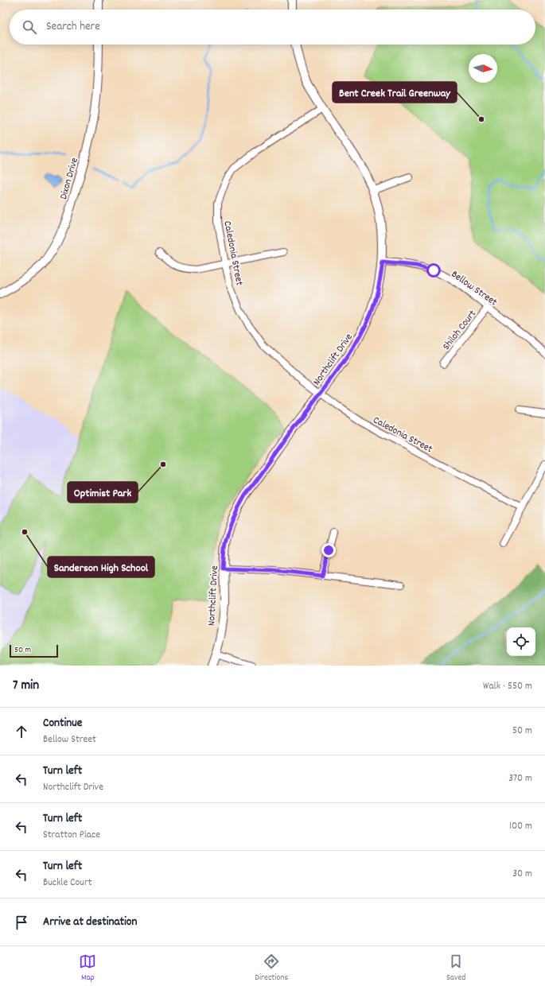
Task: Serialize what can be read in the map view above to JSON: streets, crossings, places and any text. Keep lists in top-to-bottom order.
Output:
{
  "streets": {
    "street": [
      "Dixon Drive",
      "Caledonia Street",
      "Bellow Street",
      "Shiloh Court",
      "Northclift Drive"
    ]
  },
  "crossings": [
    ["Caledonia Street", "Northclift Drive"],
    ["Bellow Street", "Shiloh Court"],
    ["Bellow Street", "Northclift Drive"]
  ],
  "places": ["Bent Creek Trail Greenway", "Optimist Park", "Sanderson High School"],
  "scale_bar": "50 m",
  "north": "right",
  "page": {
    "search": "Search here",
    "scale": "50 m",
    "heading": ["7 min", "Walk · 550 m"],
    "list": [
      ["Continue", "Bellow Street", "50 m"],
      ["Turn left", "Northclift Drive", "370 m"],
      ["Turn left", "Stratton Place", "100 m"],
      ["Turn left", "Buckle Court", "30 m"],
      "Arrive at destination"
    ],
    "nav": ["Map", "Directions", "Saved"]
  }
}
